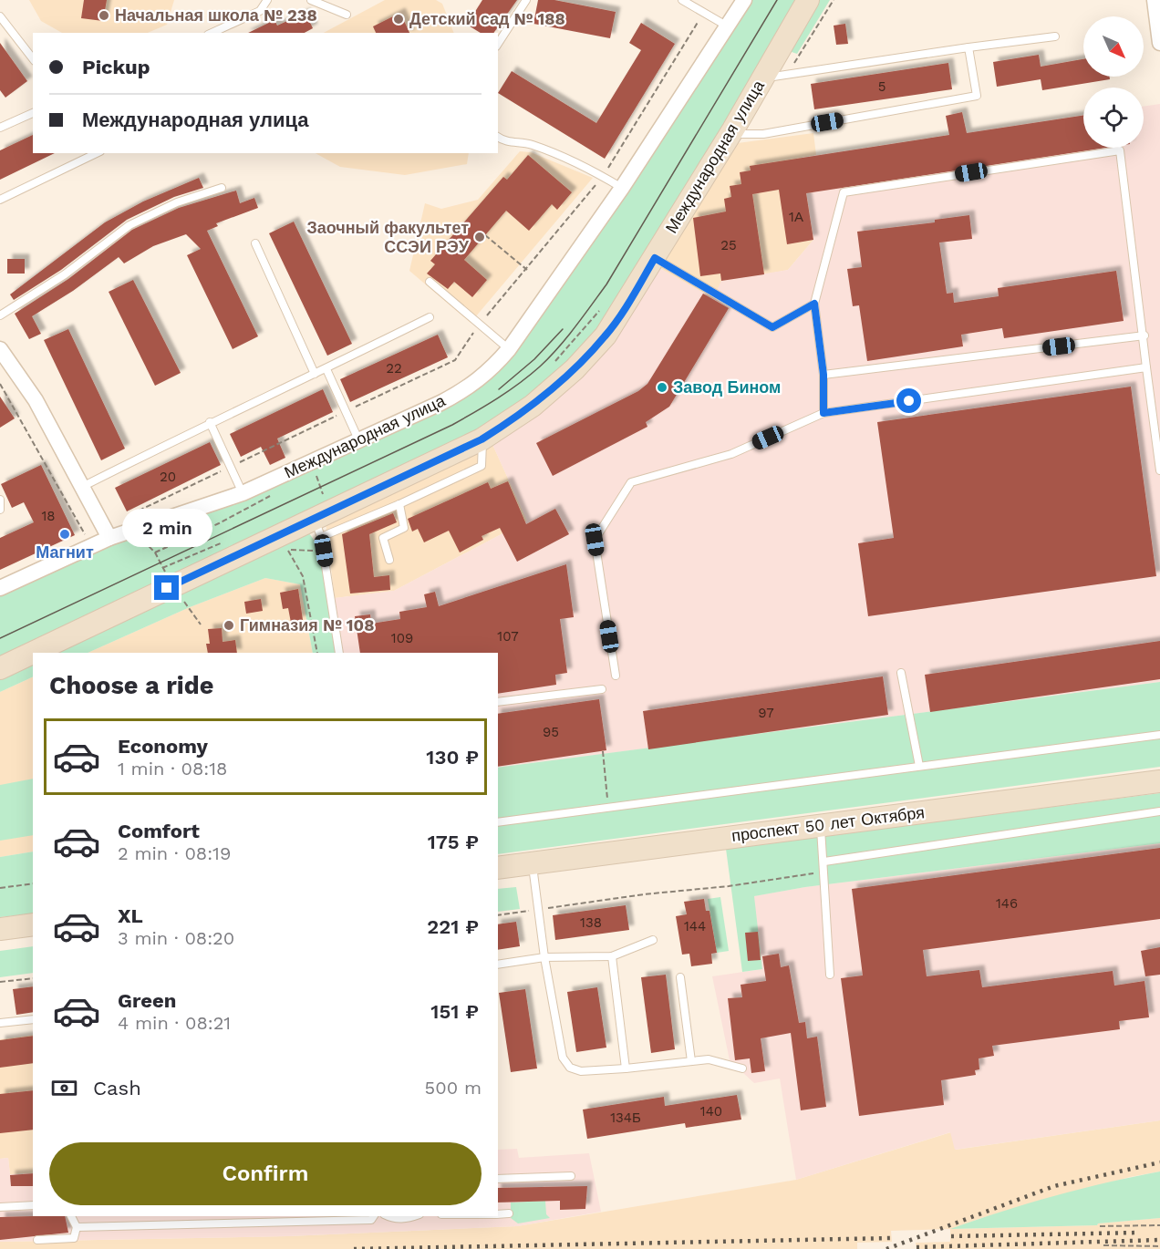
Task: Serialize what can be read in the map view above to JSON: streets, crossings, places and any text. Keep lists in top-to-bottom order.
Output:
{
  "streets": {
    "street": ["Международная улица", "проспект 50 лет Октября"]
  },
  "places": [
    "Начальная школа № 238",
    "Детский сад № 188",
    "Заочный факультет ССЭИ РЭУ",
    "Завод Бином",
    "Магнит",
    "Гимназия № 108"
  ],
  "house_numbers": [
    "5",
    "1А",
    "25",
    "22",
    "20",
    "18",
    "107",
    "109",
    "97",
    "95",
    "146",
    "138",
    "144",
    "140",
    "134Б"
  ],
  "north": "bottom right",
  "page": {
    "banner": ["Pickup", "Международная улица"],
    "bubble": "2 min",
    "heading": "Choose a ride",
    "list": [
      {
        "name": "Economy",
        "note": "1 min · 08:18",
        "value": "130 ₽"
      },
      {
        "name": "Comfort",
        "note": "2 min · 08:19",
        "value": "175 ₽"
      },
      {
        "name": "XL",
        "note": "3 min · 08:20",
        "value": "221 ₽"
      },
      {
        "name": "Green",
        "note": "4 min · 08:21",
        "value": "151 ₽"
      }
    ],
    "pay": ["Cash", "500 m"],
    "buttons": "Confirm"
  }
}
